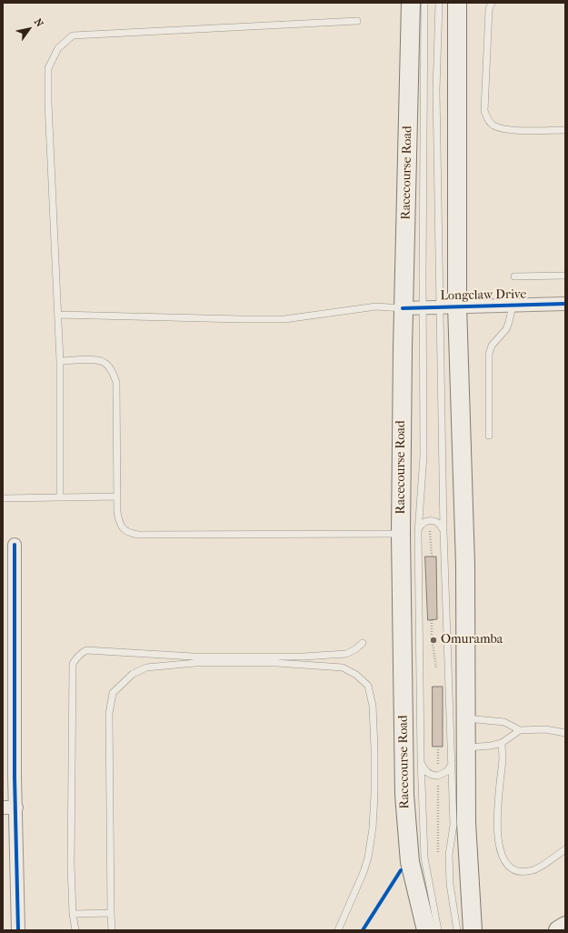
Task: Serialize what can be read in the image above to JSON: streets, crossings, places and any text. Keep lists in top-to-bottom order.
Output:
{
  "streets": {
    "main road": ["Racecourse Road"],
    "street": ["Longclaw Drive"]
  },
  "crossings": [
    ["Racecourse Road", "Longclaw Drive"]
  ],
  "places": ["Omuramba"],
  "north": "top right"
}
